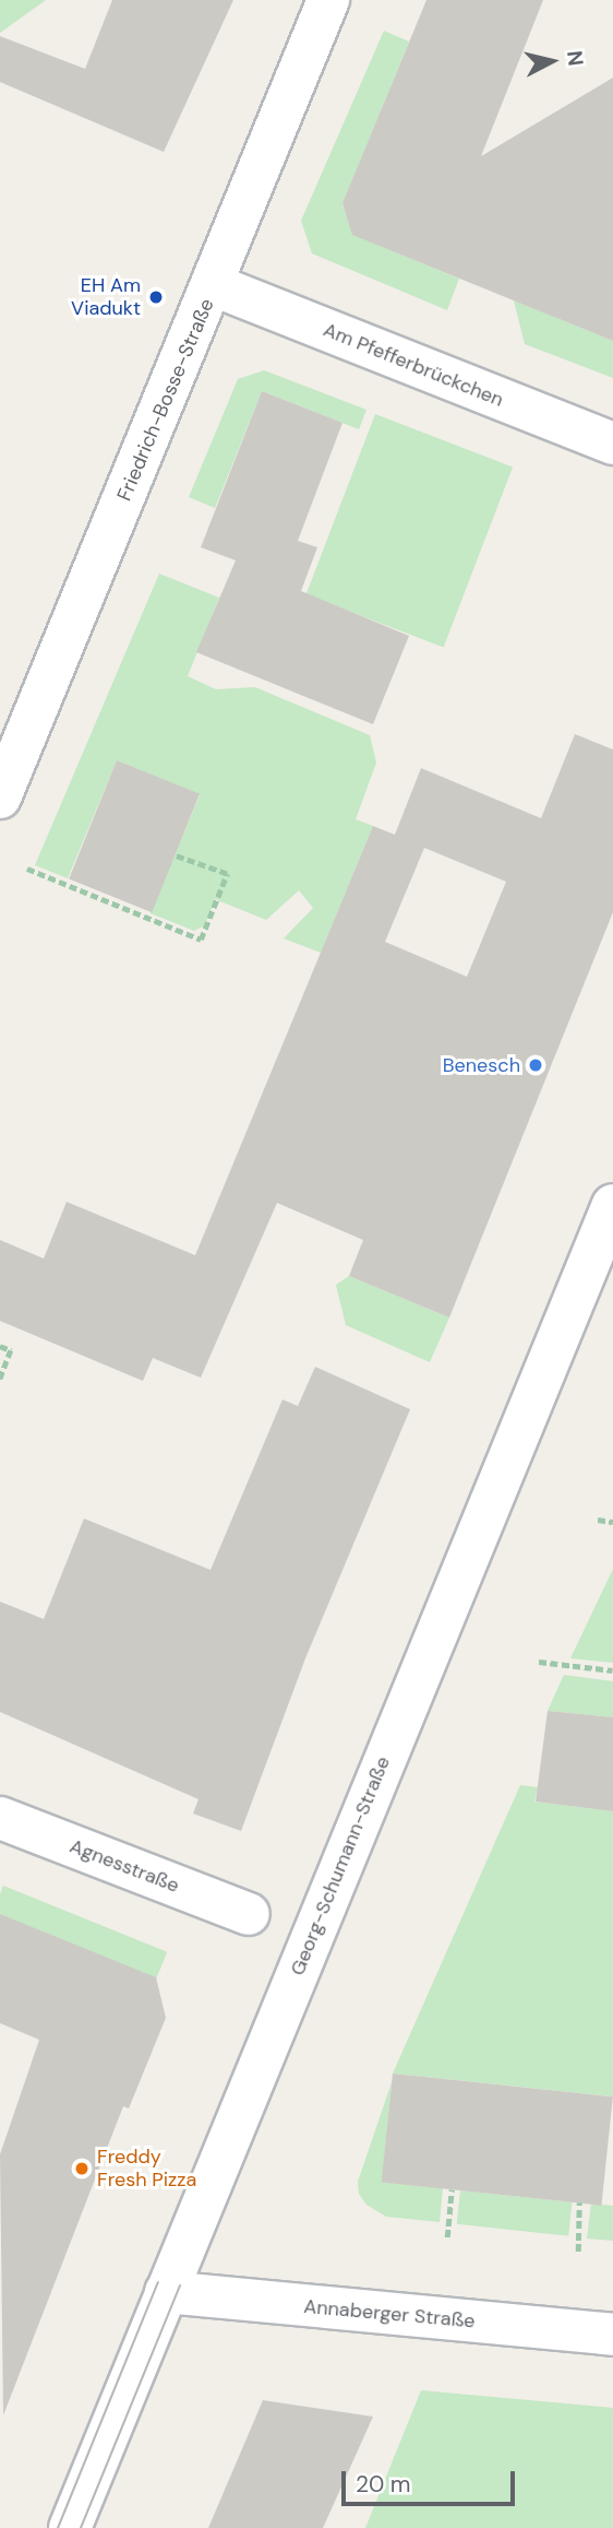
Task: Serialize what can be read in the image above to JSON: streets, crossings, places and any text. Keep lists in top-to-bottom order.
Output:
{
  "streets": {
    "street": [
      "Am Pfefferbrückchen",
      "Friedrich-Bosse-Straße",
      "Agnesstraße",
      "Georg-Schumann-Straße",
      "Annaberger Straße"
    ]
  },
  "crossings": [
    ["Am Pfefferbrückchen", "Friedrich-Bosse-Straße"],
    ["Georg-Schumann-Straße", "Annaberger Straße"]
  ],
  "places": ["EH Am Viadukt", "Benesch", "Freddy Fresh Pizza"],
  "scale_bar": "20 m",
  "north": "right"
}
